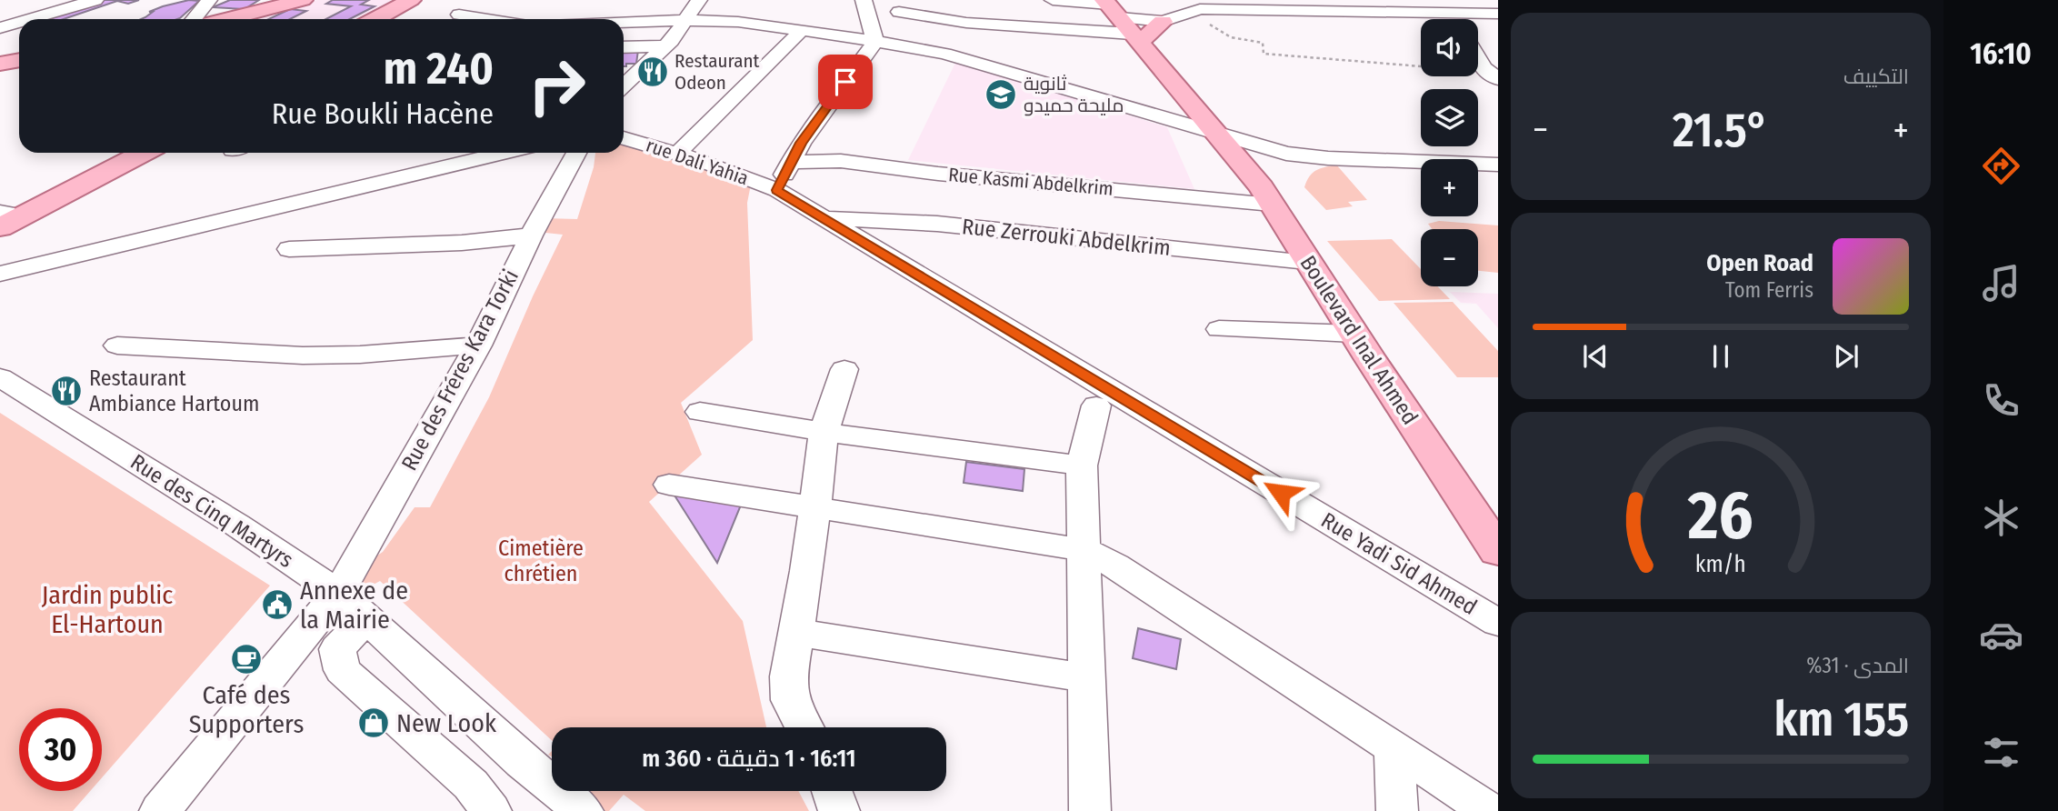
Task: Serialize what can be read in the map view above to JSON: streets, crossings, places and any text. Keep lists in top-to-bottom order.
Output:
{
  "streets": {
    "main road": ["Boulevard Inal Ahmed"],
    "street": [
      "rue Dali Yahia",
      "Rue Kasmi Abdelkrim",
      "Rue Zerrouki Abdelkrim",
      "Rue des Fréres Kara Torki",
      "Rue des Cinq Martyrs",
      "Rue Yadi Sid Ahmed"
    ]
  },
  "crossings": [
    ["rue Dali Yahia", "Rue Yadi Sid Ahmed"],
    ["Rue Kasmi Abdelkrim", "Boulevard Inal Ahmed"],
    ["Rue Zerrouki Abdelkrim", "Boulevard Inal Ahmed"],
    ["Rue Zerrouki Abdelkrim", "Rue Yadi Sid Ahmed"],
    ["Rue des Fréres Kara Torki", "Rue des Cinq Martyrs"]
  ],
  "parks": ["Cimetière chrétien", "Jardin public El-Hartoun"],
  "places": {
    "restaurant": ["Restaurant Odeon", "Restaurant Ambiance Hartoum"],
    "school or university": ["ثانوية مليحة حميدو"],
    "public building": ["Annexe de la Mairie"],
    "cafe": ["Café des Supporters"],
    "shop": ["New Look"]
  },
  "page": {
    "tabs": "16:10",
    "tile": [
      "التكييف",
      ["المدى · 31%", "155 km"]
    ],
    "map_buttons": ["+", "−"],
    "turn": ["240 m", "Rue Boukli Hacène"],
    "heat": ["−", "21.5°", "+"],
    "song": ["Open Road", "Tom Ferris"],
    "limit": "30",
    "trip": "16:11 · 1 دقيقة · 360 m",
    "gauge": ["26", "km/h"]
  }
}
